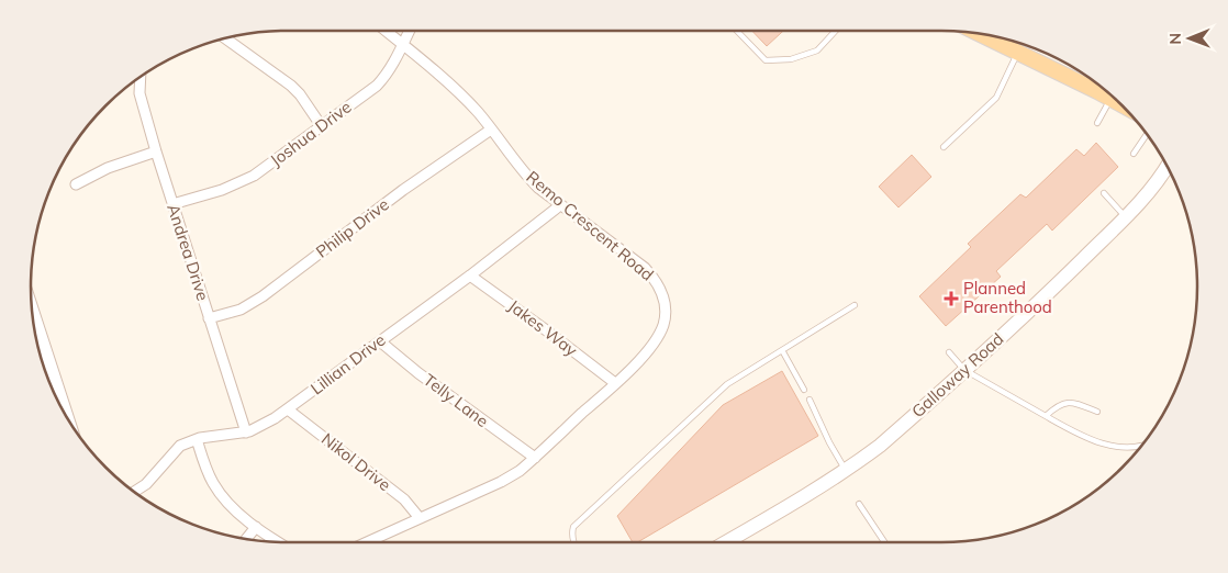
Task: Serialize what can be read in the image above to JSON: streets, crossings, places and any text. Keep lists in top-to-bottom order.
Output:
{
  "streets": {
    "main road": ["Galloway Road"],
    "street": [
      "Joshua Drive",
      "Remo Crescent Road",
      "Philip Drive",
      "Andrea Drive",
      "Jakes Way",
      "Lillian Drive",
      "Telly Lane",
      "Nikol Drive"
    ]
  },
  "crossings": [
    ["Joshua Drive", "Remo Crescent Road"],
    ["Joshua Drive", "Andrea Drive"],
    ["Remo Crescent Road", "Philip Drive"],
    ["Remo Crescent Road", "Jakes Way"],
    ["Remo Crescent Road", "Lillian Drive"],
    ["Remo Crescent Road", "Telly Lane"],
    ["Remo Crescent Road", "Nikol Drive"],
    ["Philip Drive", "Andrea Drive"],
    ["Andrea Drive", "Lillian Drive"],
    ["Jakes Way", "Lillian Drive"],
    ["Lillian Drive", "Telly Lane"],
    ["Lillian Drive", "Nikol Drive"]
  ],
  "places": {
    "health": ["Planned Parenthood"]
  },
  "north": "left"
}
